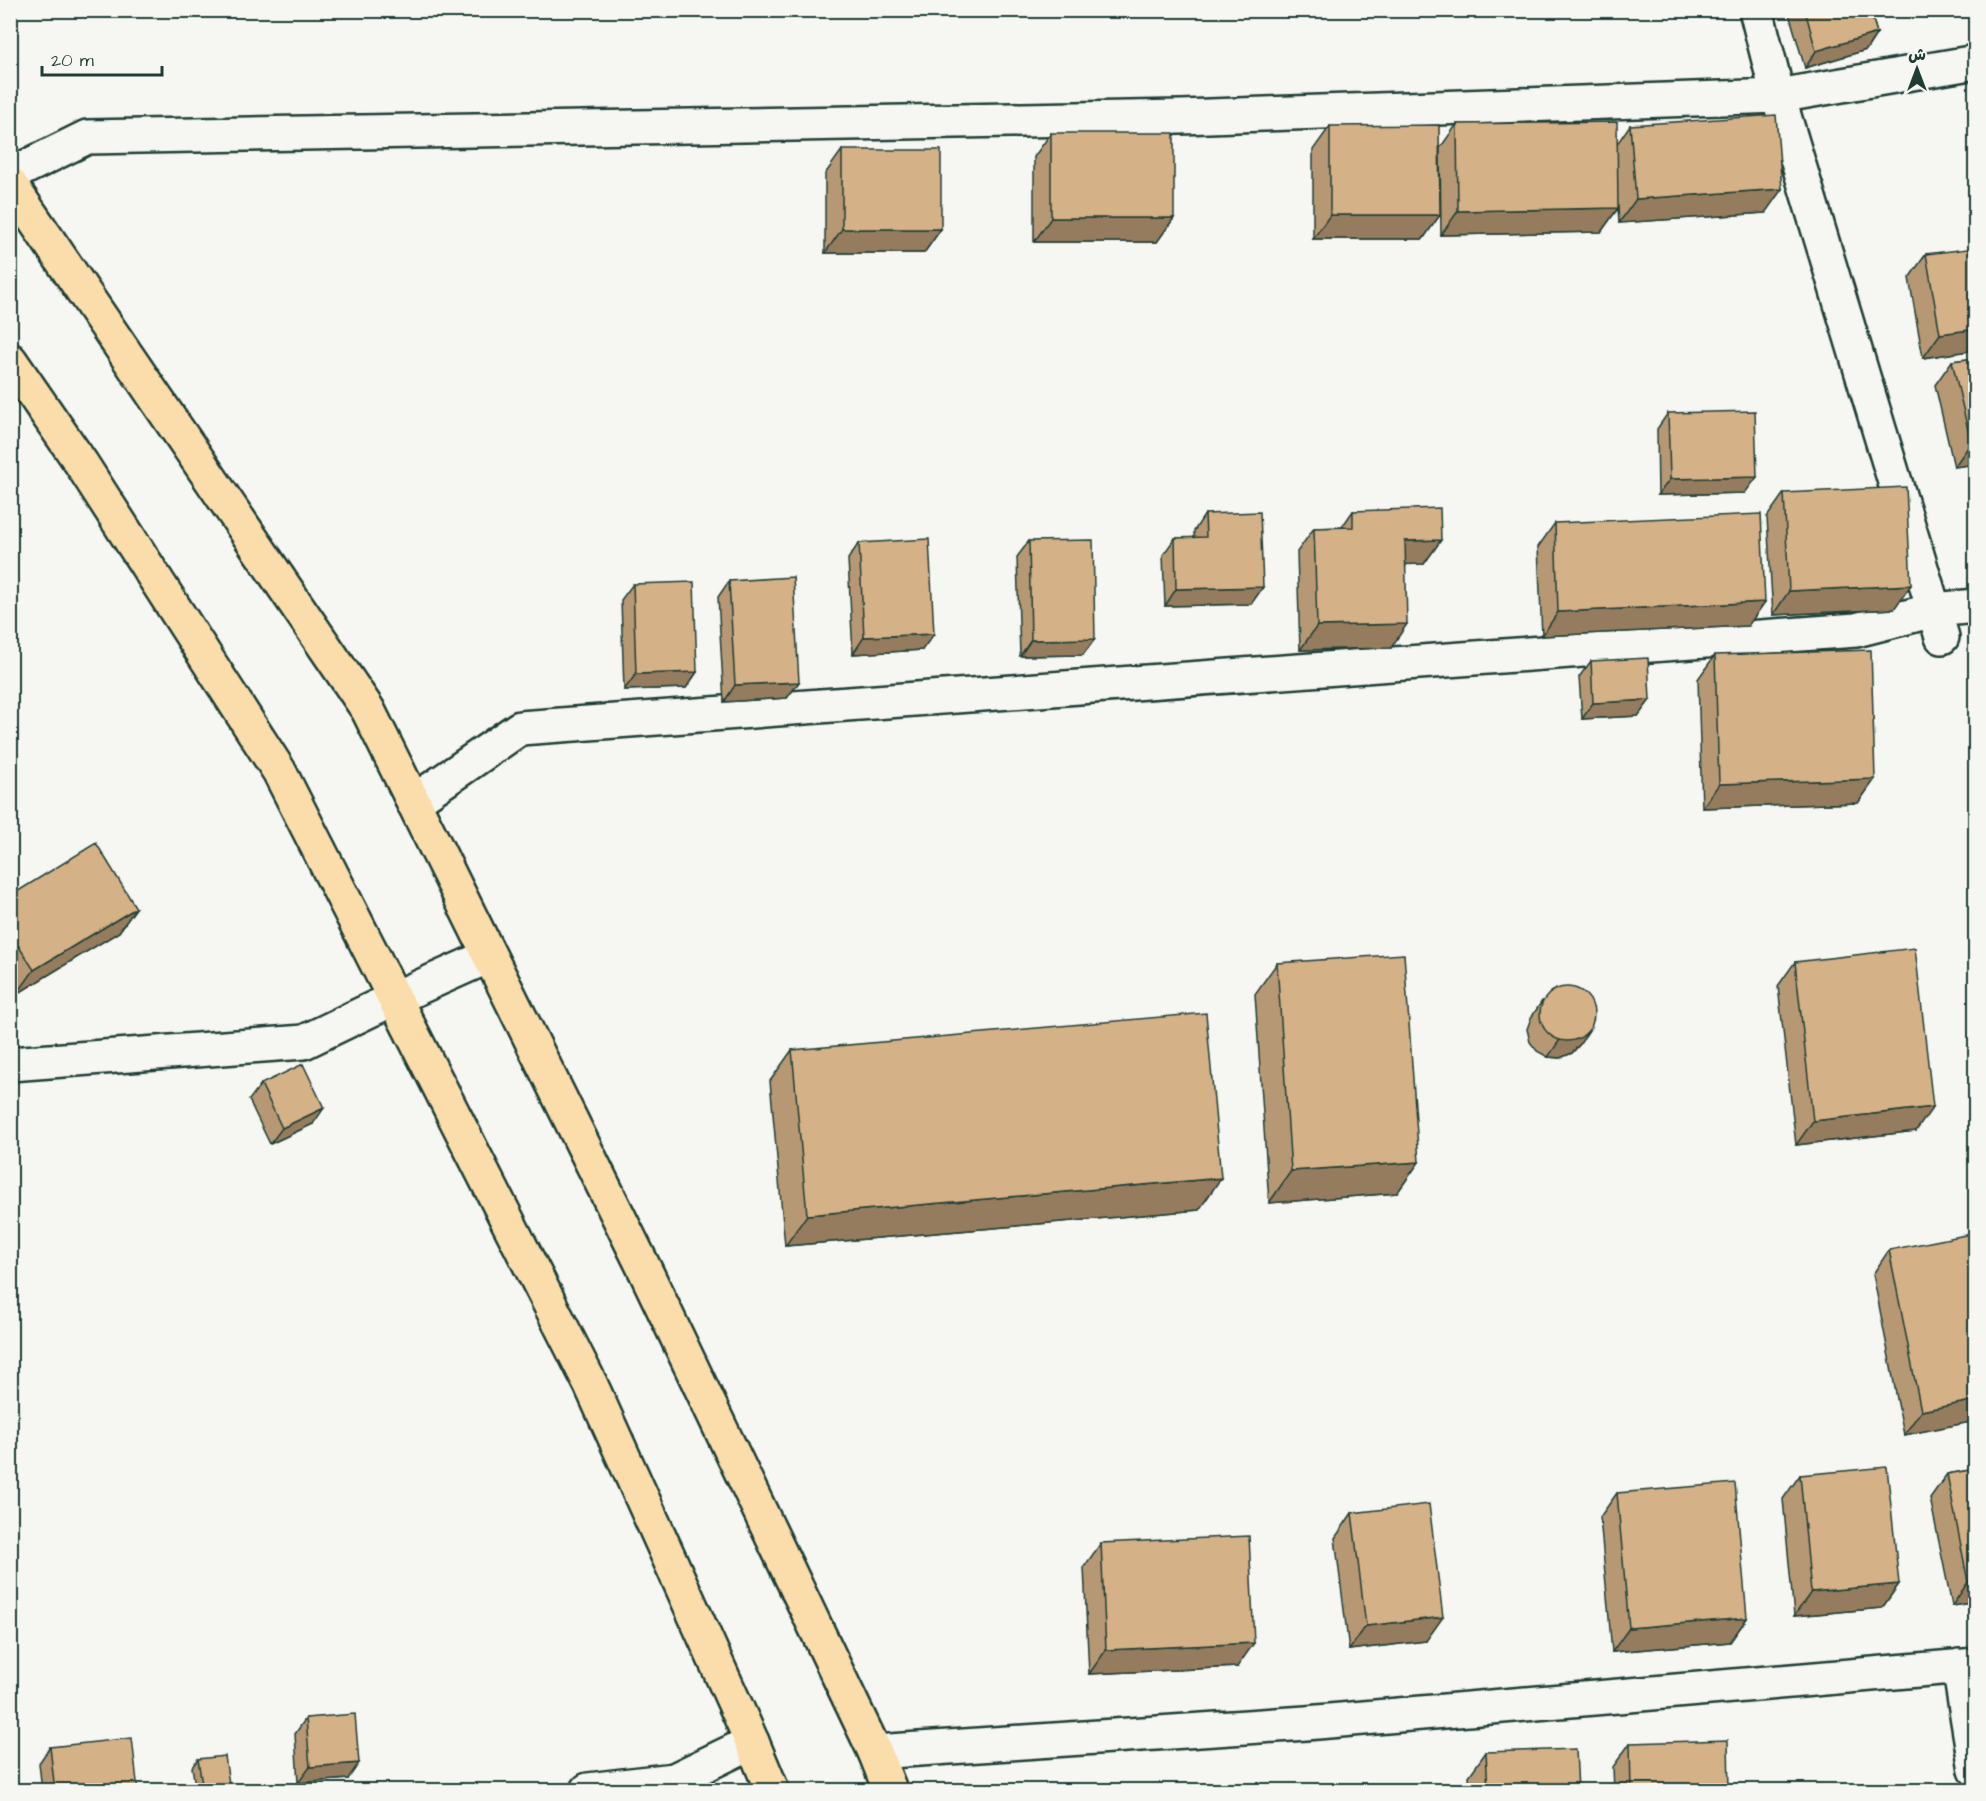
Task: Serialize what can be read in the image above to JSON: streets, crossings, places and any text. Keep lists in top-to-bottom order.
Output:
{
  "scale_bar": "20 m",
  "north": "top"
}
